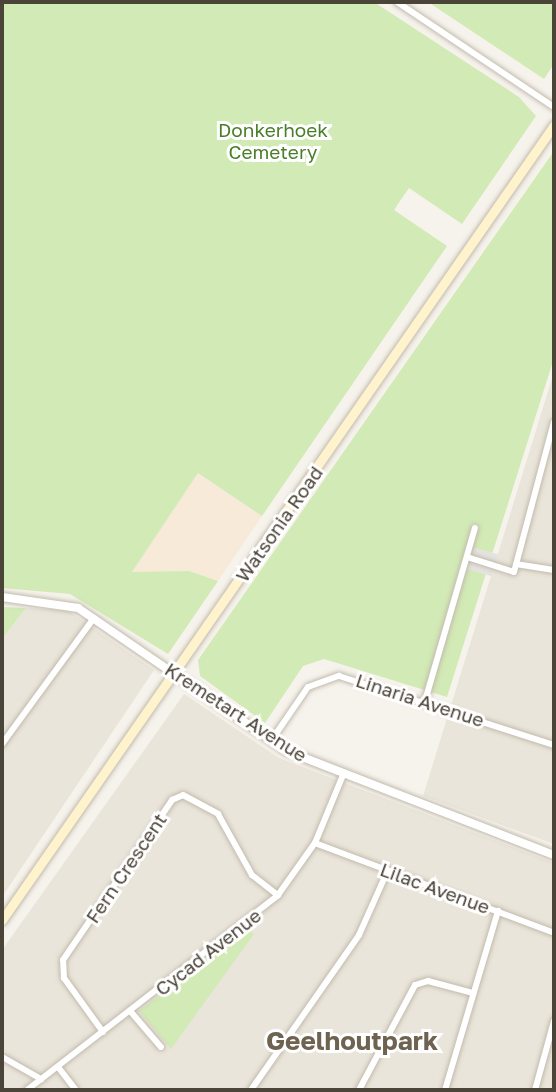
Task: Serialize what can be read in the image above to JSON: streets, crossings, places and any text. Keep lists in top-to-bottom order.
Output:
{
  "streets": {
    "main road": ["Watsonia Road"],
    "street": [
      "Linaria Avenue",
      "Kremetart Avenue",
      "Fern Crescent",
      "Lilac Avenue",
      "Cycad Avenue"
    ]
  },
  "crossings": [
    ["Watsonia Road", "Kremetart Avenue"],
    ["Linaria Avenue", "Kremetart Avenue"],
    ["Kremetart Avenue", "Cycad Avenue"],
    ["Fern Crescent", "Cycad Avenue"],
    ["Lilac Avenue", "Cycad Avenue"]
  ],
  "districts": ["Geelhoutpark"],
  "parks": ["Donkerhoek Cemetery"]
}
